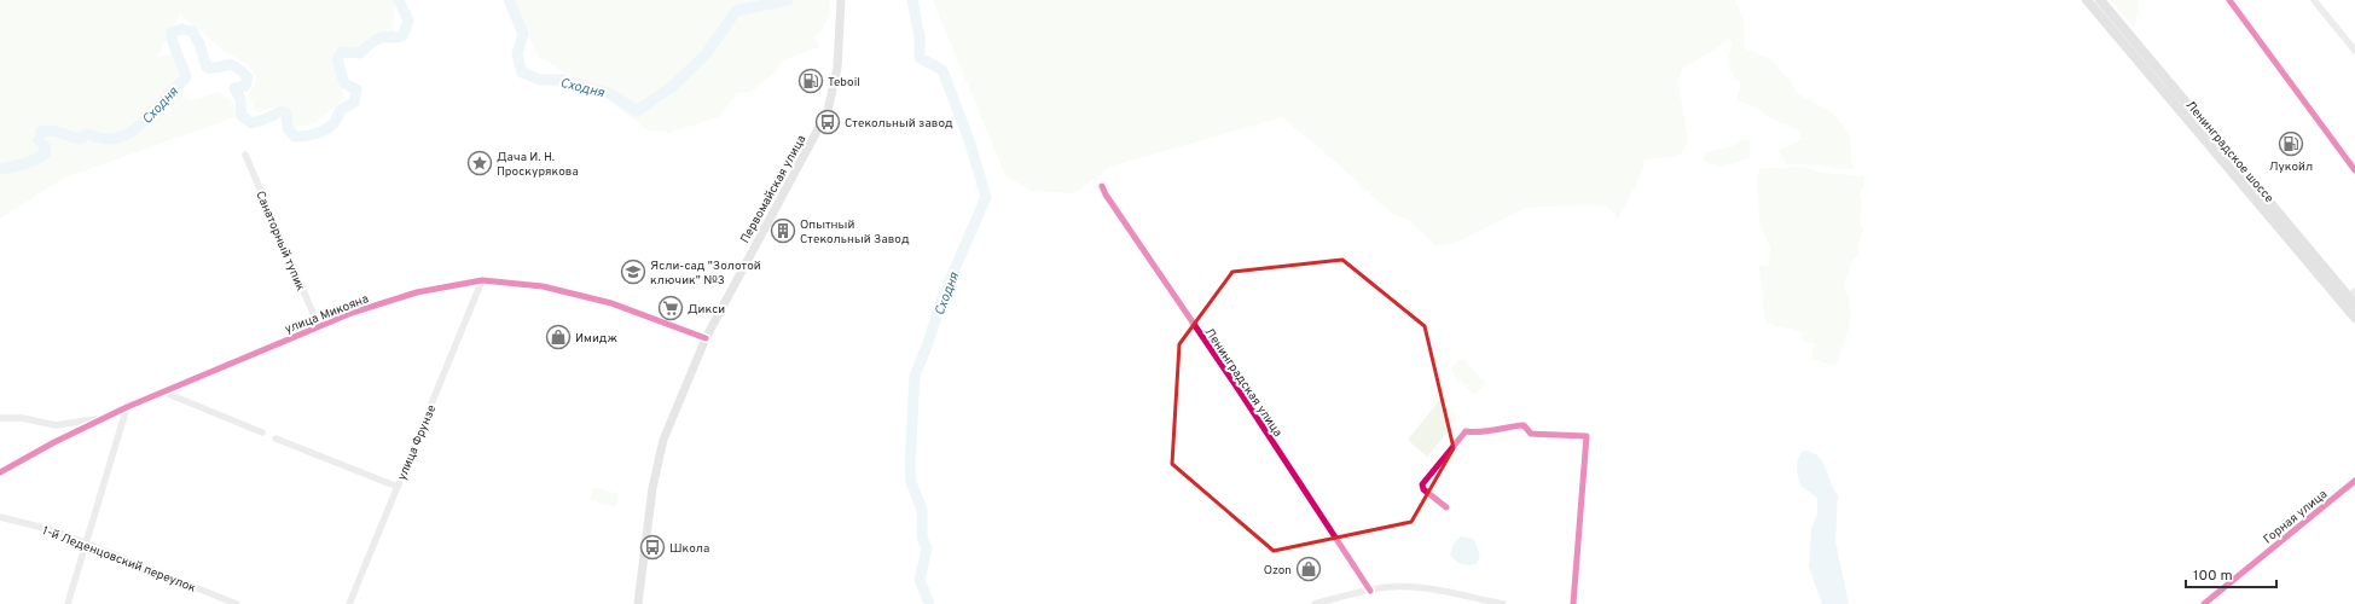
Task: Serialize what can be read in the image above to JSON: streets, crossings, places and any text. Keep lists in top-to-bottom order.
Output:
{
  "streets": {
    "highway": ["Ленинградское шоссе"],
    "main road": ["Первомайская улица"],
    "street": [
      "Санаторный тупик",
      "улица Микояна",
      "Ленинградская улица",
      "улица Фрунзе",
      "Горная улица",
      "1-й Леденцовский переулок"
    ]
  },
  "crossings": [
    ["Первомайская улица", "улица Микояна"],
    ["Санаторный тупик", "улица Микояна"],
    ["улица Микояна", "улица Фрунзе"]
  ],
  "water": ["Сходня"],
  "places": {
    "fuel station": ["Teboil", "Лукойл"],
    "bus stop": ["Стекольный завод", "Школа"],
    "place": ["Дача И. Н. Проскурякова"],
    "building": ["Опытный Стекольный Завод"],
    "school or university": ["Ясли-сад \"Золотой ключик\" №3"],
    "supermarket": ["Дикси"],
    "shop": ["Имидж", "Ozon"]
  },
  "scale_bar": "100 m"
}
